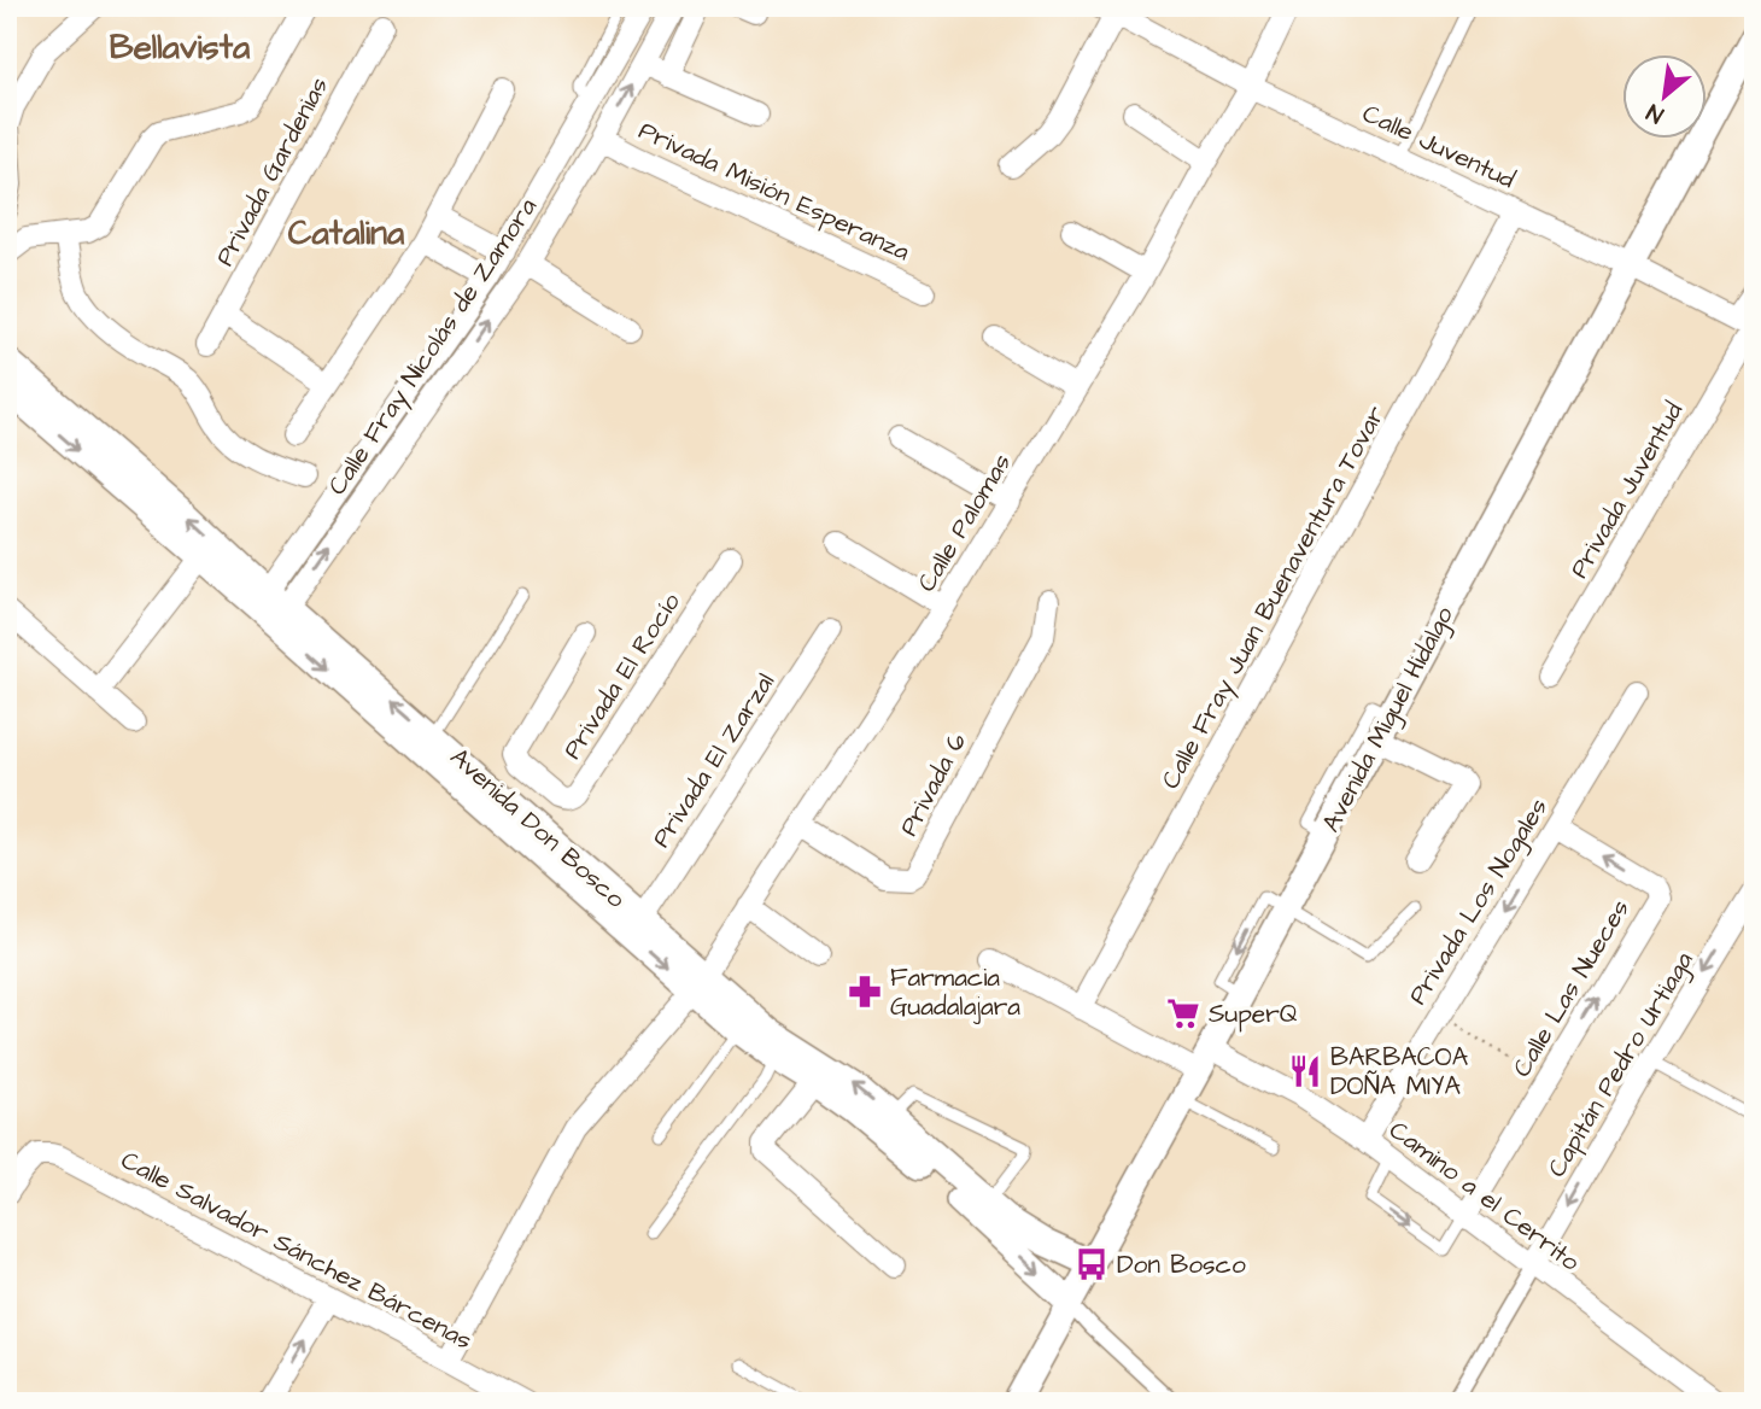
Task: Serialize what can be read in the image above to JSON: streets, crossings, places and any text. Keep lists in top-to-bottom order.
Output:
{
  "streets": {
    "street": [
      "Calle Juventud",
      "Privada Gardenias",
      "Privada Misión Esperanza",
      "Calle Fray Nicolás de Zamora",
      "Privada Juventud",
      "Calle Palomas",
      "Calle Fray Juan Buenaventura Tovar",
      "Privada El Rocío",
      "Avenida Miguel Hidalgo",
      "Privada El Zarzal",
      "Privada 6",
      "Avenida Don Bosco",
      "Privada Los Nogales",
      "Calle Las Nueces",
      "Capitán Pedro Urtiaga",
      "Camino a el Cerrito",
      "Calle Salvador Sánchez Bárcenas"
    ]
  },
  "crossings": [
    ["Calle Juventud", "Privada Juventud"],
    ["Calle Juventud", "Calle Palomas"],
    ["Calle Juventud", "Calle Fray Juan Buenaventura Tovar"],
    ["Calle Juventud", "Avenida Miguel Hidalgo"],
    ["Privada Misión Esperanza", "Calle Fray Nicolás de Zamora"],
    ["Calle Fray Nicolás de Zamora", "Avenida Don Bosco"],
    ["Calle Palomas", "Privada 6"],
    ["Calle Palomas", "Avenida Don Bosco"],
    ["Calle Palomas", "Calle Salvador Sánchez Bárcenas"],
    ["Calle Fray Juan Buenaventura Tovar", "Camino a el Cerrito"],
    ["Avenida Miguel Hidalgo", "Avenida Don Bosco"],
    ["Avenida Miguel Hidalgo", "Camino a el Cerrito"],
    ["Privada El Zarzal", "Avenida Don Bosco"],
    ["Privada Los Nogales", "Calle Las Nueces"],
    ["Privada Los Nogales", "Camino a el Cerrito"],
    ["Calle Las Nueces", "Camino a el Cerrito"],
    ["Capitán Pedro Urtiaga", "Camino a el Cerrito"]
  ],
  "one_way": ["Privada Los Nogales", "Capitán Pedro Urtiaga"],
  "districts": ["Bellavista", "Catalina"],
  "places": {
    "pharmacy": ["Farmacia Guadalajara"],
    "supermarket": ["SuperQ"],
    "restaurant": ["BARBACOA DOÑA MIYA"],
    "bus stop": ["Don Bosco"]
  },
  "north": "bottom left"
}
